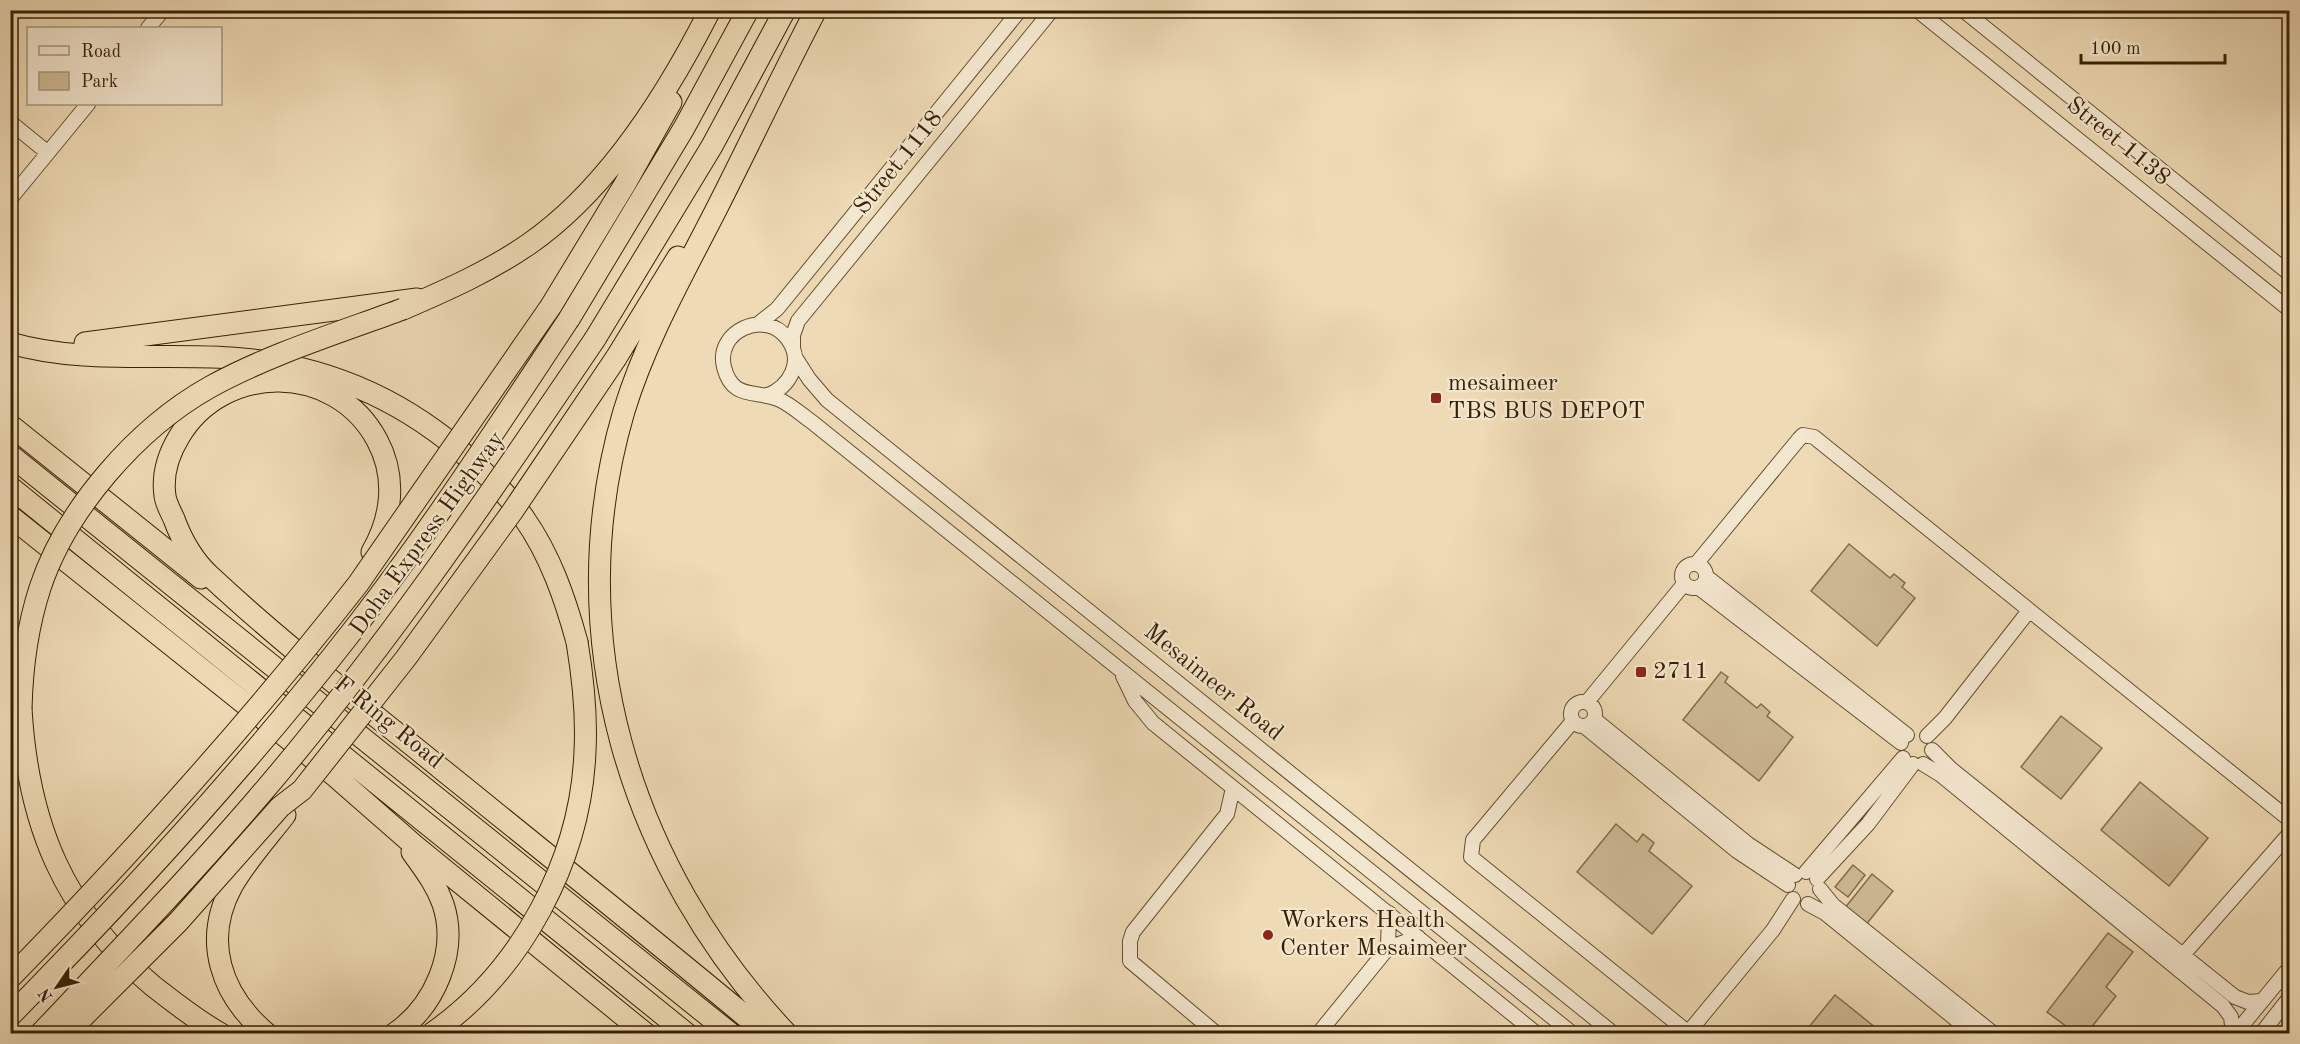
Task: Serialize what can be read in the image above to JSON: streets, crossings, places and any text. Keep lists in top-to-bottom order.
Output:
{
  "streets": {
    "highway": ["Doha Express Highway", "F Ring Road"],
    "street": ["Street 1138", "Street 1118", "Mesaimeer Road"]
  },
  "crossings": [
    ["Street 1118", "Mesaimeer Road"]
  ],
  "places": {
    "transit": ["mesaimeer TBS BUS DEPOT", "2711"],
    "other": ["Workers Health Center Mesaimeer"]
  },
  "legend": ["Road", "Park"],
  "scale_bar": "100 m",
  "north": "bottom left"
}
